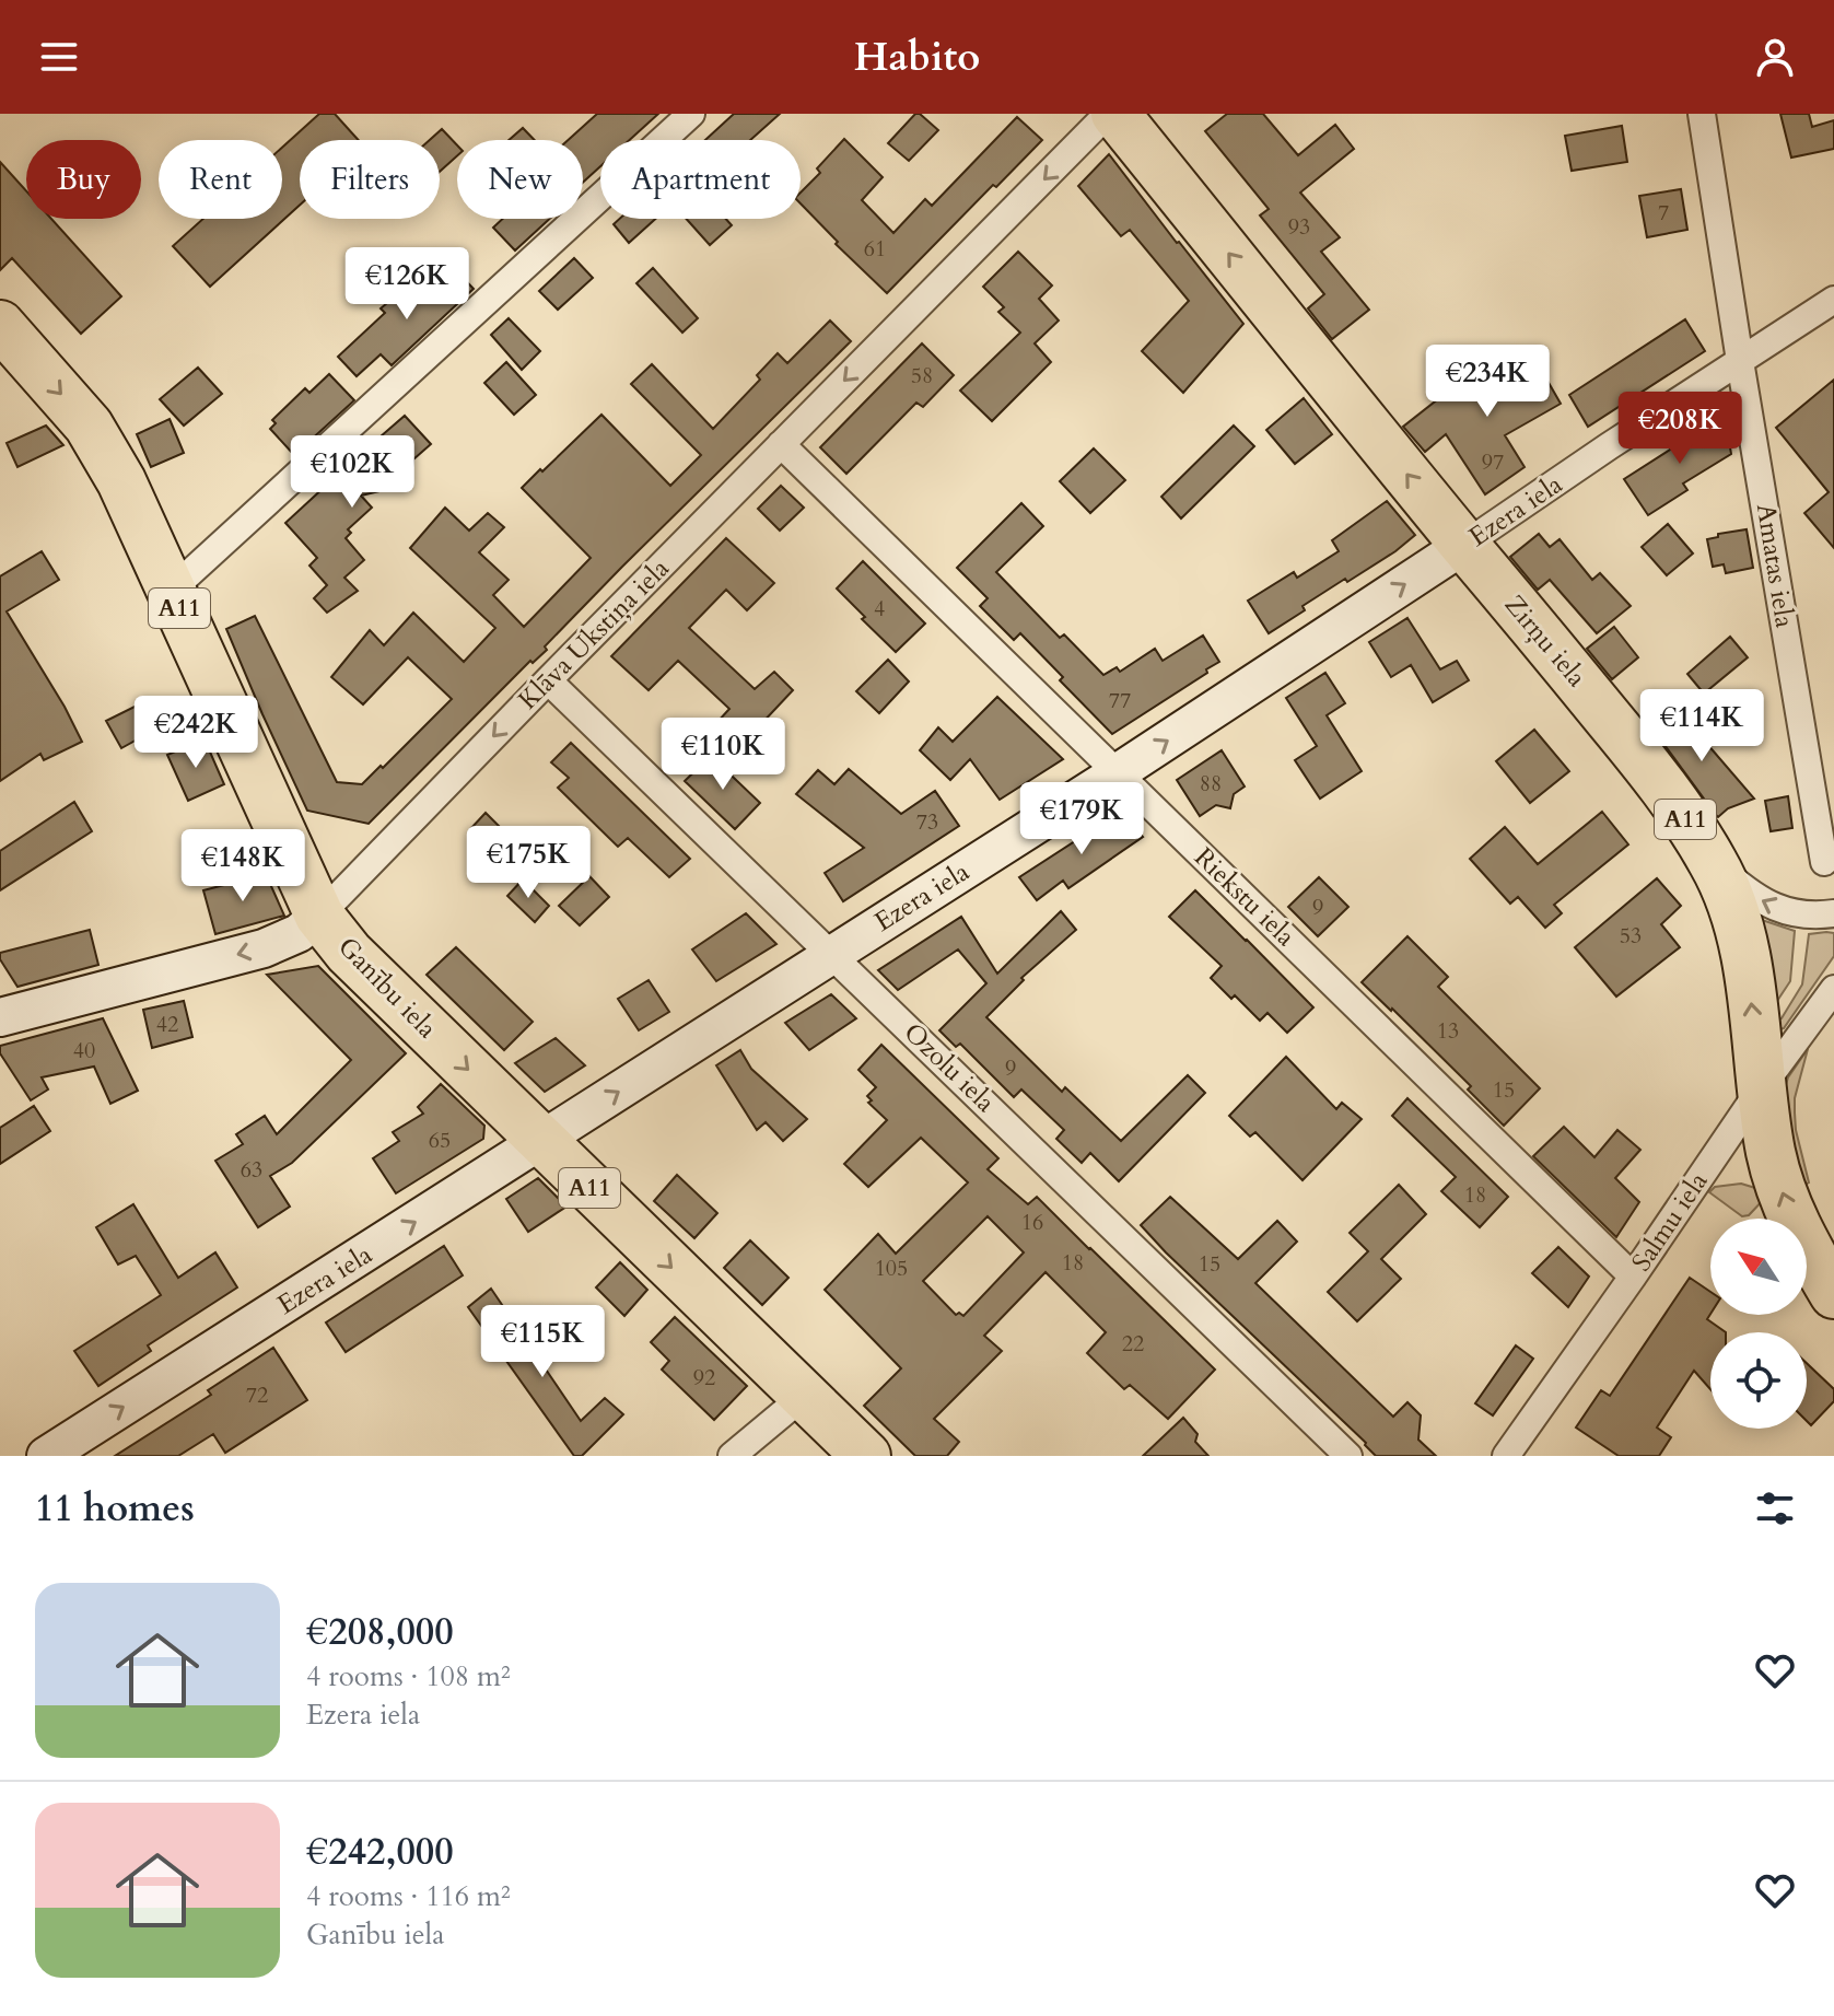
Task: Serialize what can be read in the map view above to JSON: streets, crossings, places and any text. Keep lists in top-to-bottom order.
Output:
{
  "streets": {
    "highway": ["A11", "Zirņu iela", "Ganību iela"],
    "street": [
      "Ezera iela",
      "Amatas iela",
      "Klāva Ukstiņa iela",
      "Riekstu iela",
      "Ozolu iela",
      "Salmu iela"
    ]
  },
  "crossings": [
    ["Ezera iela", "Amatas iela"],
    ["Ezera iela", "Zirņu iela"],
    ["Ezera iela", "Riekstu iela"],
    ["Ezera iela", "Ganību iela"],
    ["Ezera iela", "Ozolu iela"],
    ["Klāva Ukstiņa iela", "Riekstu iela"],
    ["Klāva Ukstiņa iela", "Ganību iela"],
    ["Klāva Ukstiņa iela", "Ozolu iela"],
    ["Zirņu iela", "Salmu iela"],
    ["Riekstu iela", "Salmu iela"]
  ],
  "one_way": [
    "Ezera iela",
    "Klāva Ukstiņa iela",
    "Zirņu iela",
    "Ganību iela"
  ],
  "house_numbers": [
    "7",
    "93",
    "61",
    "58",
    "97",
    "4",
    "77",
    "88",
    "73",
    "9",
    "53",
    "42",
    "13",
    "40",
    "9",
    "15",
    "65",
    "63",
    "18",
    "16",
    "18",
    "15",
    "105",
    "22",
    "92",
    "72"
  ],
  "north": "top left",
  "page": {
    "header": "Habito",
    "chip": [
      "Buy",
      "Rent",
      "Filters",
      "New",
      "Apartment"
    ],
    "price": [
      "€126K",
      "€234K",
      "€208K",
      "€102K",
      "€114K",
      "€242K",
      "€110K",
      "€179K",
      "€175K",
      "€148K",
      "€115K"
    ],
    "heading": "11 homes",
    "list": [
      {
        "name": "€208,000",
        "note": "4 rooms · 108 m² · Ezera iela"
      },
      {
        "name": "€242,000",
        "note": "4 rooms · 116 m² · Ganību iela"
      }
    ]
  }
}
